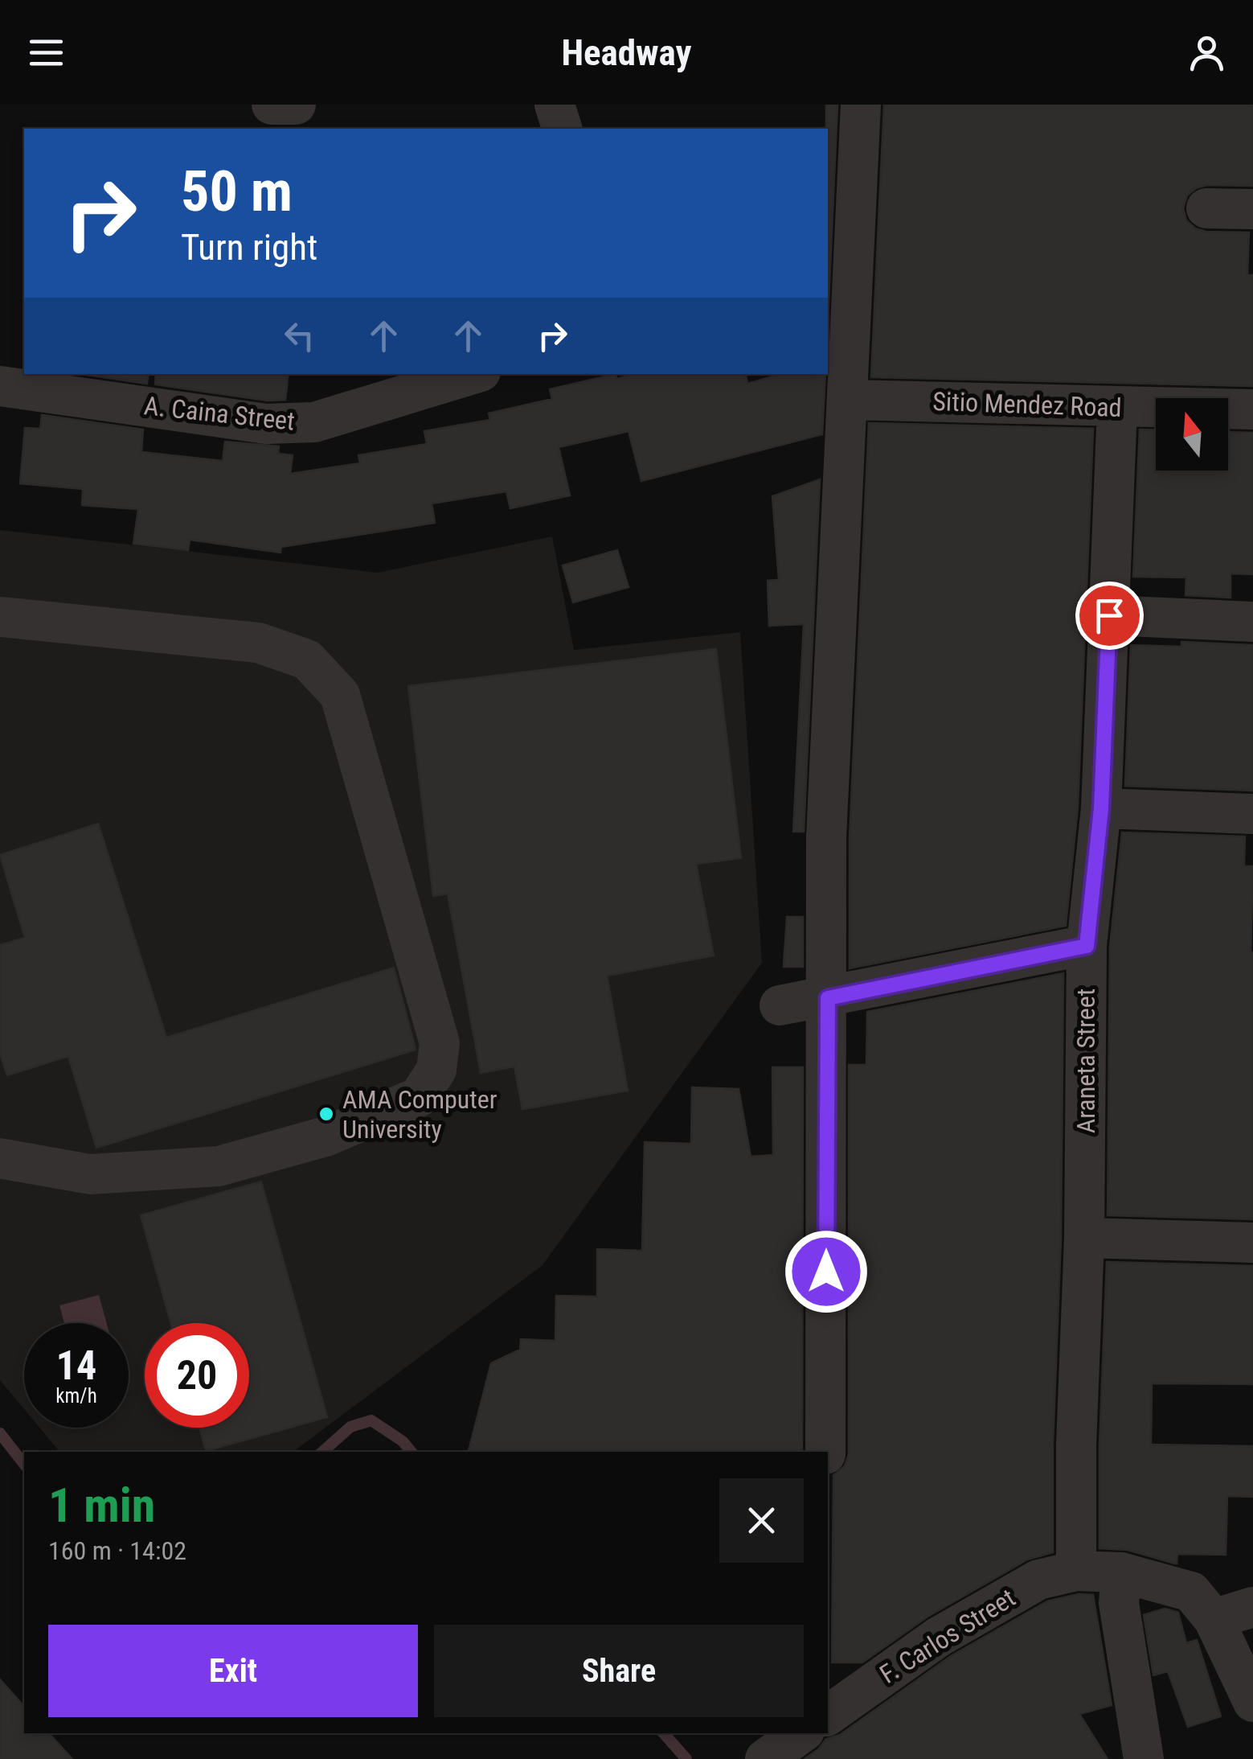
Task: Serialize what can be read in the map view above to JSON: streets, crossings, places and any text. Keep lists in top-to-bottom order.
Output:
{
  "streets": {
    "street": [
      "Sitio Mendez Road",
      "A. Caina Street",
      "Araneta Street",
      "F. Carlos Street"
    ]
  },
  "crossings": [
    ["Sitio Mendez Road", "Araneta Street"],
    ["Araneta Street", "F. Carlos Street"]
  ],
  "places": ["AMA Computer University"],
  "north": "top",
  "page": {
    "header": "Headway",
    "turn": ["50 m", "Turn right"],
    "speed": "14 km/h",
    "limit": "20",
    "heading": ["1 min", "160 m · 14:02"],
    "buttons": ["Exit", "Share"]
  }
}
